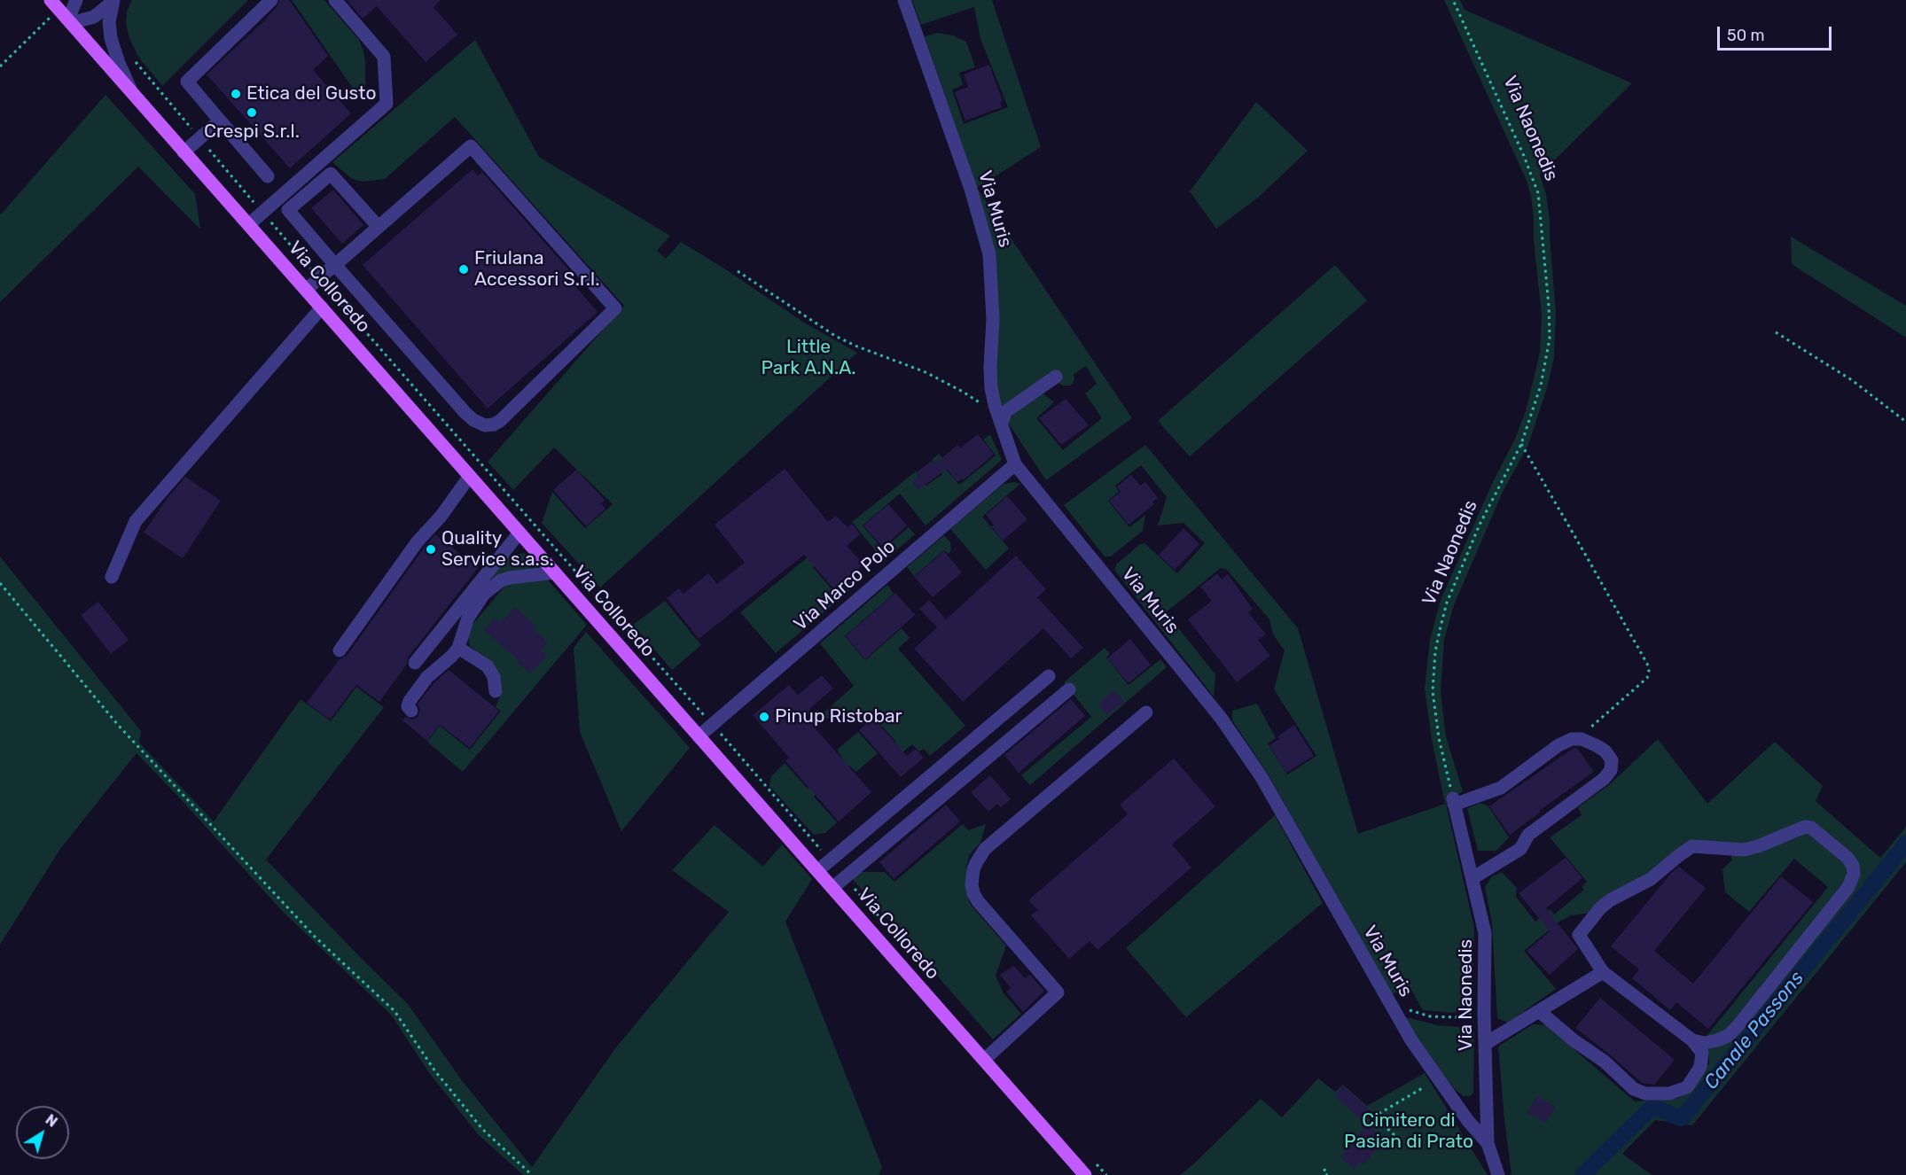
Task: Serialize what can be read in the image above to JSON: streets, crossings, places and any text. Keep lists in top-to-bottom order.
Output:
{
  "streets": {
    "main road": ["Via Colloredo"],
    "street": ["Via Naonedis", "Via Muris", "Via Marco Polo"]
  },
  "crossings": [
    ["Via Naonedis", "Via Muris"],
    ["Via Muris", "Via Marco Polo"],
    ["Via Colloredo", "Via Marco Polo"]
  ],
  "water": ["Canale Passons"],
  "parks": ["Little Park A.N.A.", "Cimitero di Pasian di Prato"],
  "places": [
    "Etica del Gusto",
    "Crespi S.r.l.",
    "Friulana Accessori S.r.l.",
    "Quality Service s.a.s.",
    "Pinup Ristobar"
  ],
  "scale_bar": "50 m",
  "north": "top right"
}
